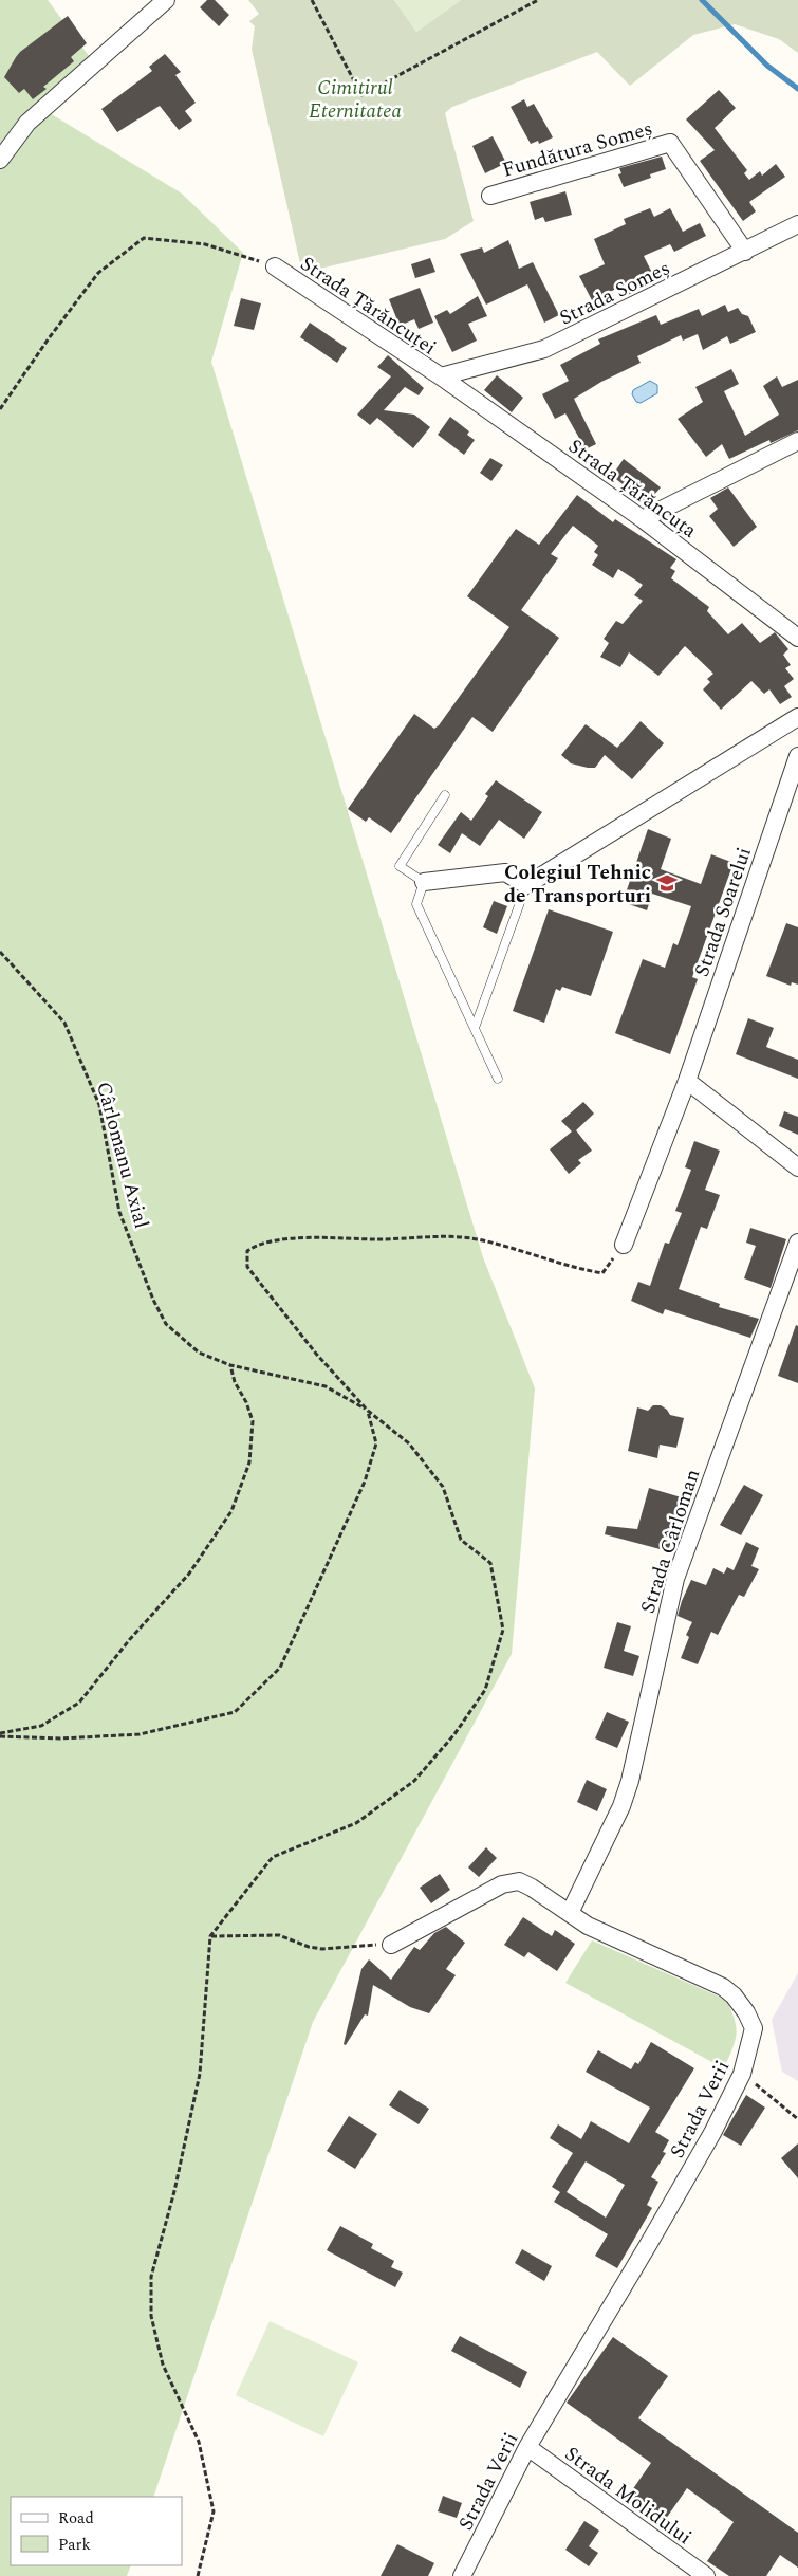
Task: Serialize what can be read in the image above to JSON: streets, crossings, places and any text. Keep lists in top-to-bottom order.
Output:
{
  "streets": {
    "street": [
      "Fundătura Someș",
      "Strada Someș",
      "Strada Țărăncuței",
      "Strada Țărăncuța",
      "Strada Soarelui",
      "Strada Cârloman",
      "Strada Verii",
      "Strada Molidului"
    ],
    "path": ["Cârlomanu Axial"]
  },
  "crossings": [
    ["Fundătura Someș", "Strada Someș"],
    ["Strada Someș", "Strada Țărăncuței"],
    ["Strada Someș", "Strada Țărăncuța"],
    ["Strada Țărăncuței", "Strada Țărăncuța"],
    ["Strada Cârloman", "Strada Verii"],
    ["Strada Verii", "Strada Molidului"]
  ],
  "parks": ["Cimitirul Eternitatea"],
  "places": {
    "school or university": ["Colegiul Tehnic de Transporturi"]
  },
  "legend": ["Road", "Park"]
}
